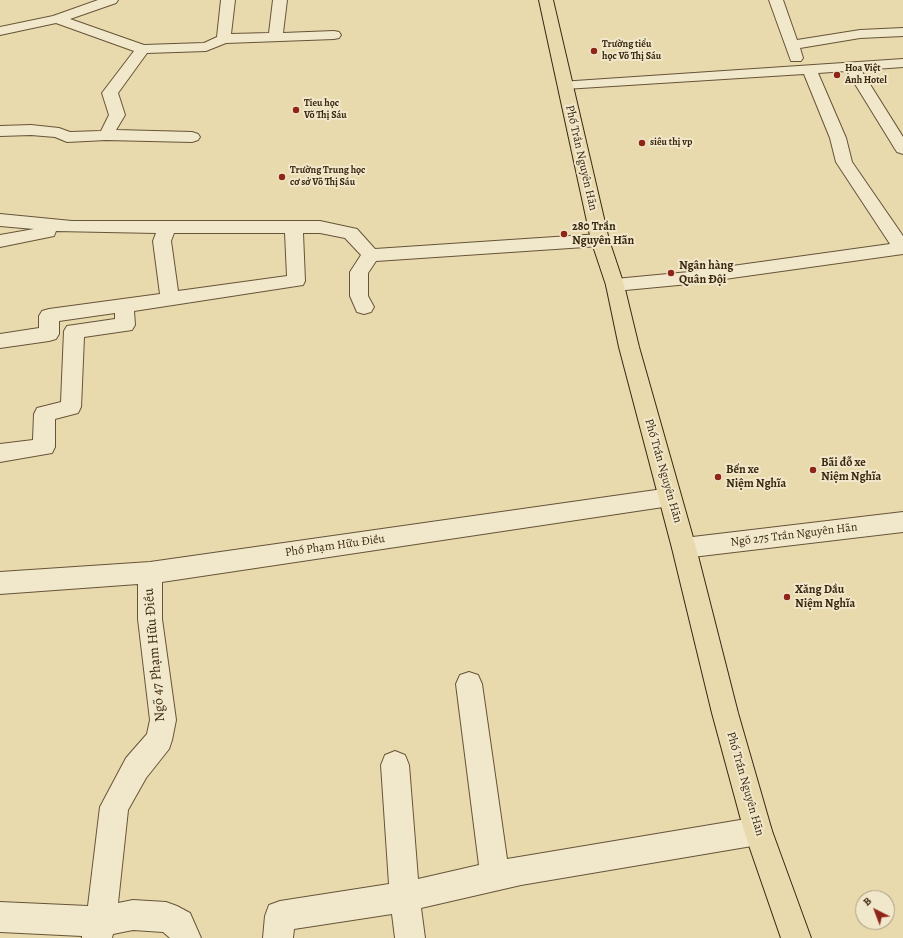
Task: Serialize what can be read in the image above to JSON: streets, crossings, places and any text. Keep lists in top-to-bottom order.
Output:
{
  "streets": {
    "main road": ["Phố Trần Nguyên Hãn"],
    "street": ["Ngõ 275 Trần Nguyên Hãn", "Phố Phạm Hữu Điều", "Ngõ 47 Phạm Hữu Điều"]
  },
  "crossings": [
    ["Phố Trần Nguyên Hãn", "Ngõ 275 Trần Nguyên Hãn"],
    ["Phố Trần Nguyên Hãn", "Phố Phạm Hữu Điều"],
    ["Phố Phạm Hữu Điều", "Ngõ 47 Phạm Hữu Điều"]
  ],
  "places": [
    "Trường tiểu học Võ Thị Sáu",
    "Hoa Việt Anh Hotel",
    "Tieu học Võ Thị Sáu",
    "siêu thị vp",
    "Trường Trung học cơ sở Võ Thị Sáu",
    "280 Trần Nguyên Hãn",
    "Ngân hàng Quân Đội",
    "Bãi đỗ xe Niệm Nghĩa",
    "Bến xe Niệm Nghĩa",
    "Xăng Dầu Niệm Nghĩa"
  ],
  "north": "top left"
}
